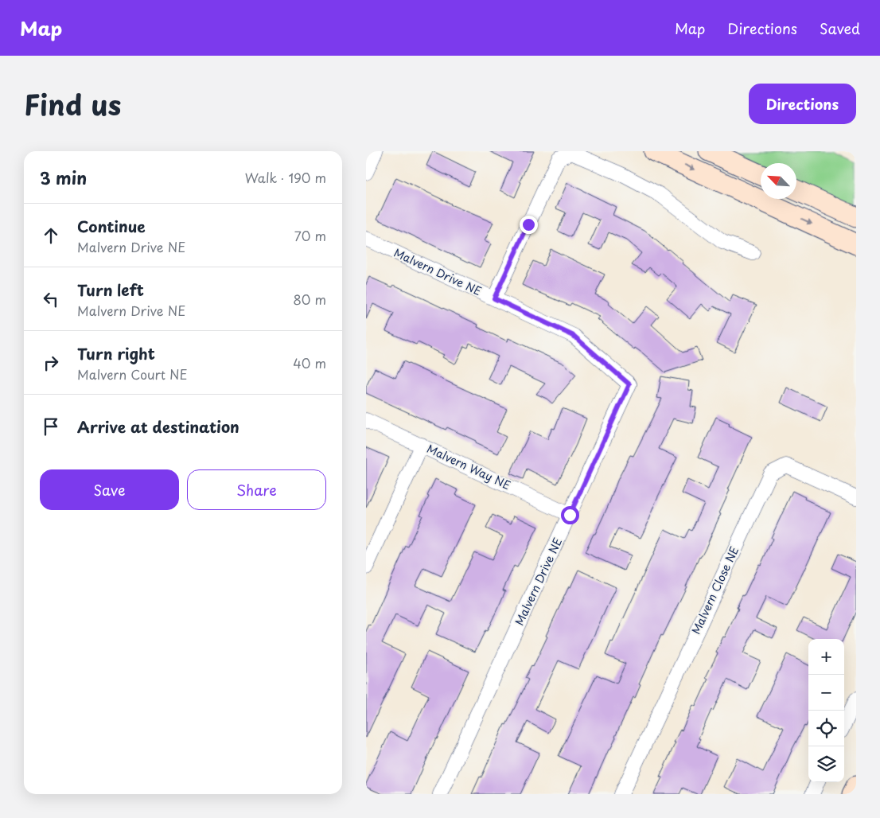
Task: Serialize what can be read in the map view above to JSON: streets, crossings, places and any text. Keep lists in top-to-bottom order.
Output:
{
  "streets": {
    "street": ["Malvern Drive NE", "Malvern Way NE", "Malvern Close NE"]
  },
  "crossings": [
    ["Malvern Drive NE", "Malvern Way NE"]
  ],
  "north": "top left",
  "page": {
    "header": "Map",
    "nav": ["Map", "Directions", "Saved"],
    "title": "Find us",
    "buttons": [
      "Directions",
      ["Save", "Share"]
    ],
    "heading": ["3 min", "Walk · 190 m"],
    "list": [
      ["Continue", "Malvern Drive NE", "70 m"],
      ["Turn left", "Malvern Drive NE", "80 m"],
      ["Turn right", "Malvern Court NE", "40 m"],
      "Arrive at destination"
    ],
    "map_buttons": ["+", "−"]
  }
}
